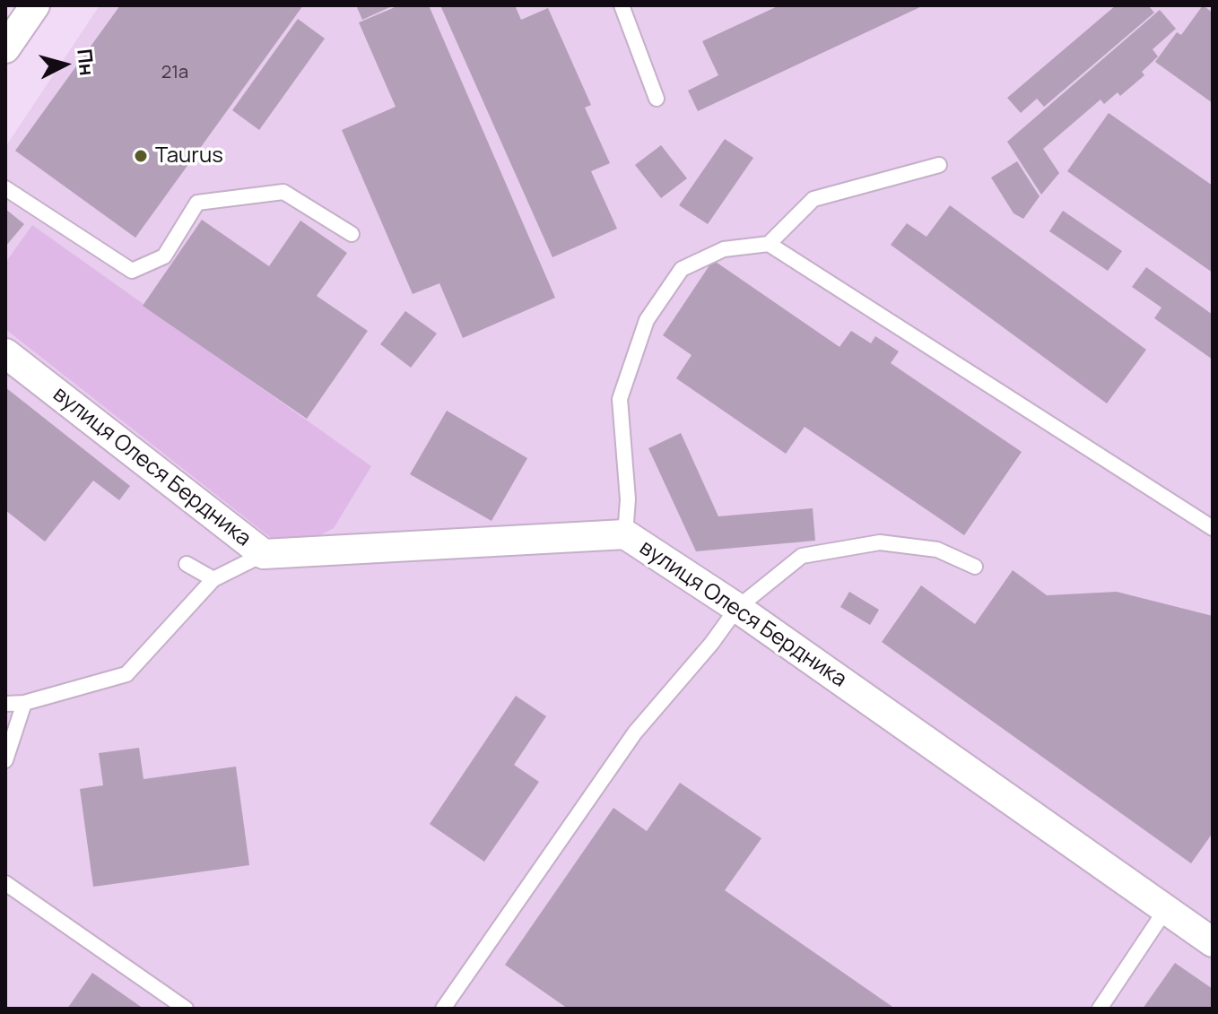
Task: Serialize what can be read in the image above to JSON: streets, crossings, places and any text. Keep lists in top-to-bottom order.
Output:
{
  "streets": {
    "street": ["вулиця Олеся Бердника"]
  },
  "places": ["Taurus"],
  "house_numbers": ["21а"],
  "north": "right"
}
